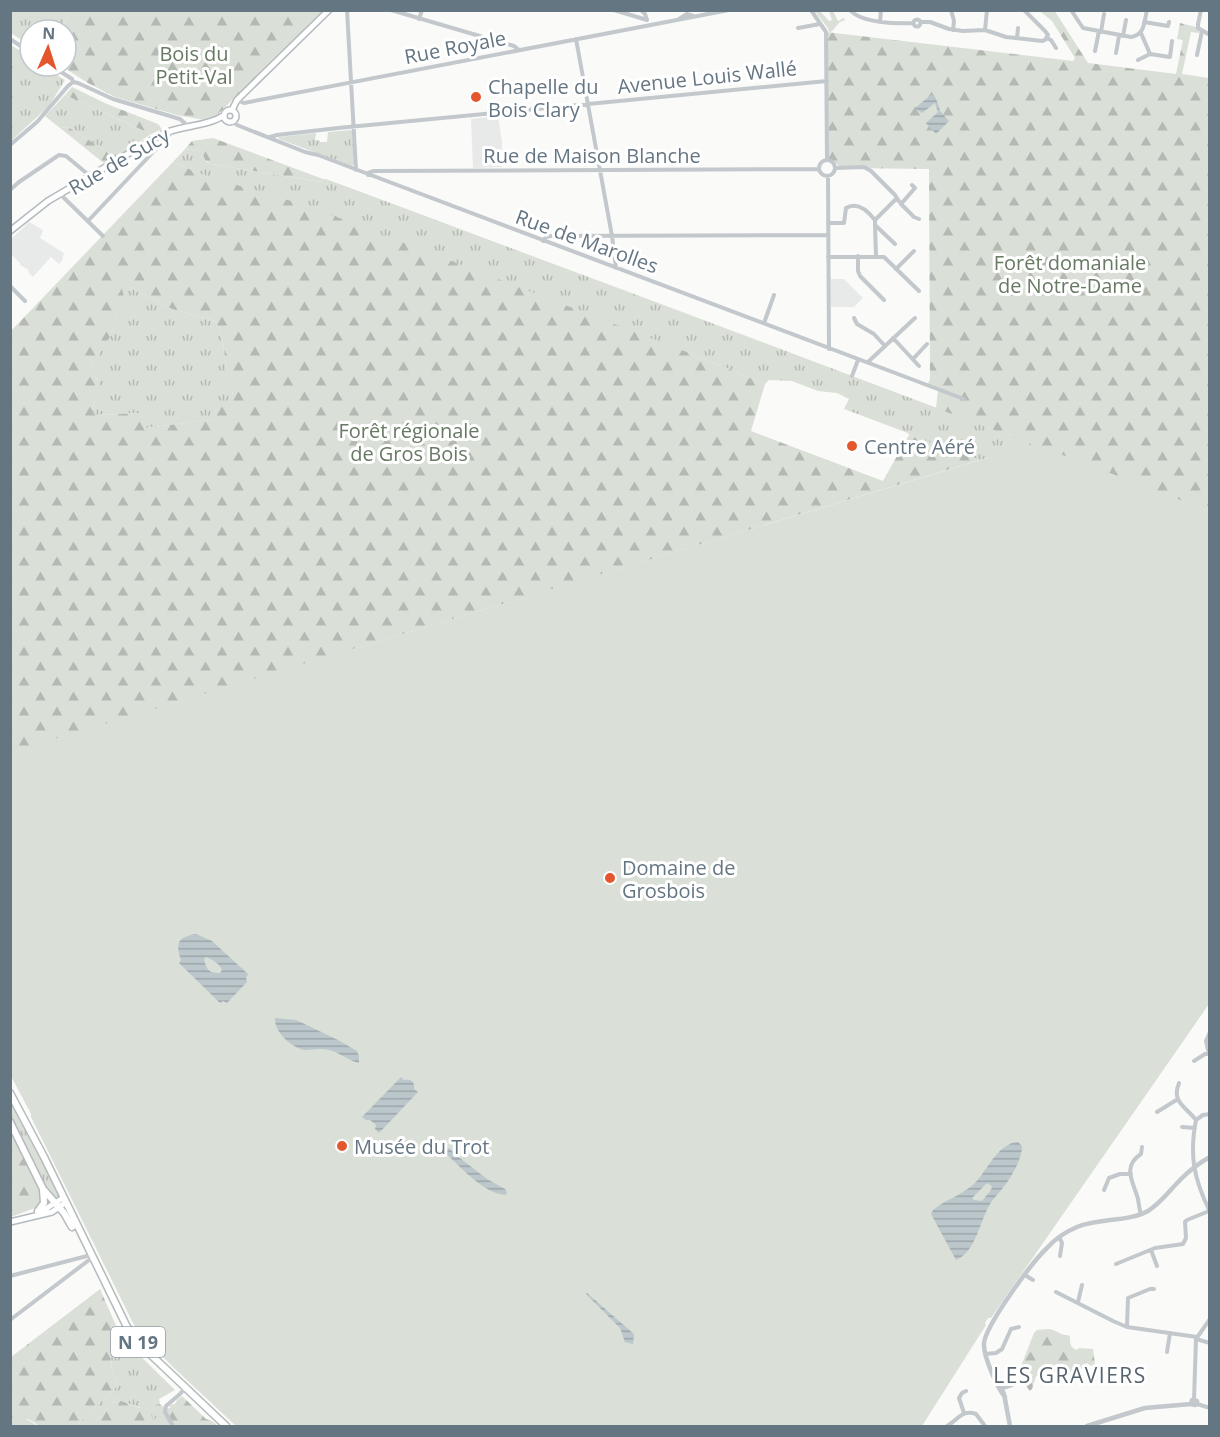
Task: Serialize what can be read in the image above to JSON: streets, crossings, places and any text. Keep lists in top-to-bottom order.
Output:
{
  "streets": {
    "main road": ["Rue de Sucy", "N 19"],
    "street": [
      "Rue Royale",
      "Avenue Louis Wallé",
      "Rue de Maison Blanche",
      "Rue de Marolles"
    ]
  },
  "crossings": [
    ["Avenue Louis Wallé", "Rue de Marolles"],
    ["Rue de Maison Blanche", "Rue de Marolles"],
    ["Rue de Sucy", "Rue de Marolles"]
  ],
  "districts": ["LES GRAVIERS"],
  "parks": ["Bois du Petit-Val", "Forêt domaniale de Notre-Dame", "Forêt régionale de Gros Bois"],
  "places": [
    "Chapelle du Bois Clary",
    "Centre Aéré",
    "Domaine de Grosbois",
    "Musée du Trot"
  ],
  "north": "top"
}
